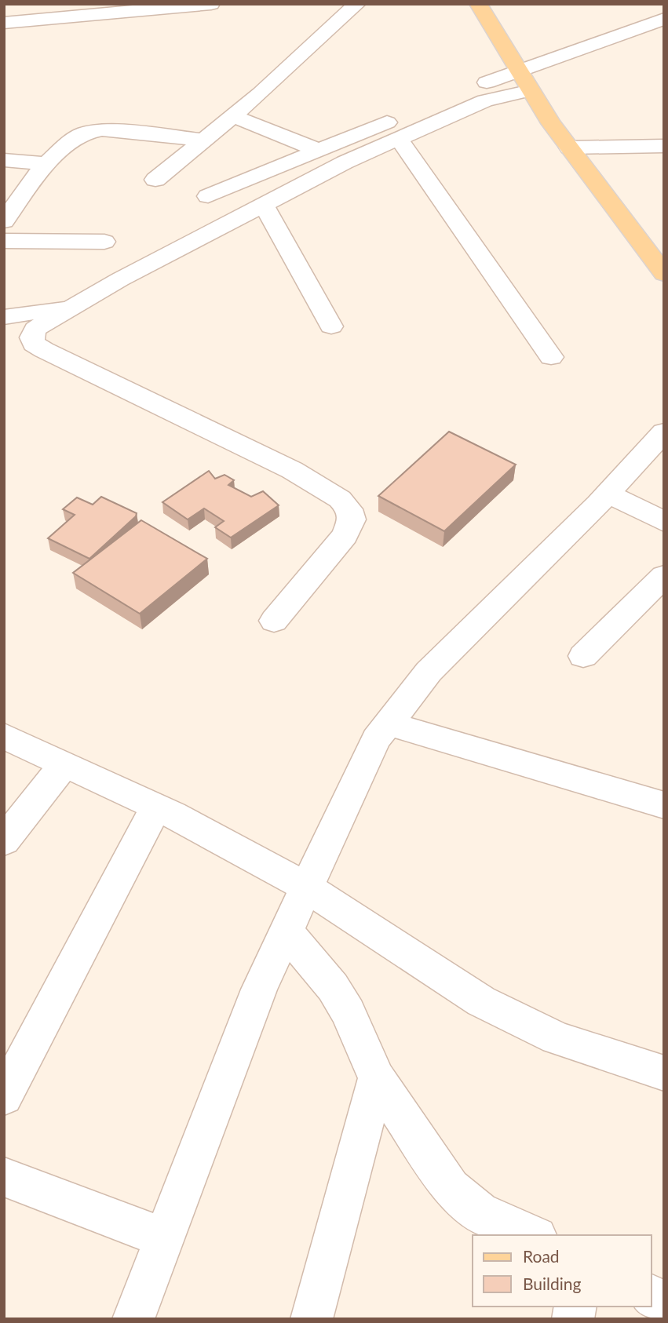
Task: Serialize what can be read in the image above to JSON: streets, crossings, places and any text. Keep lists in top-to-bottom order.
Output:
{
  "legend": ["Road", "Building"]
}
